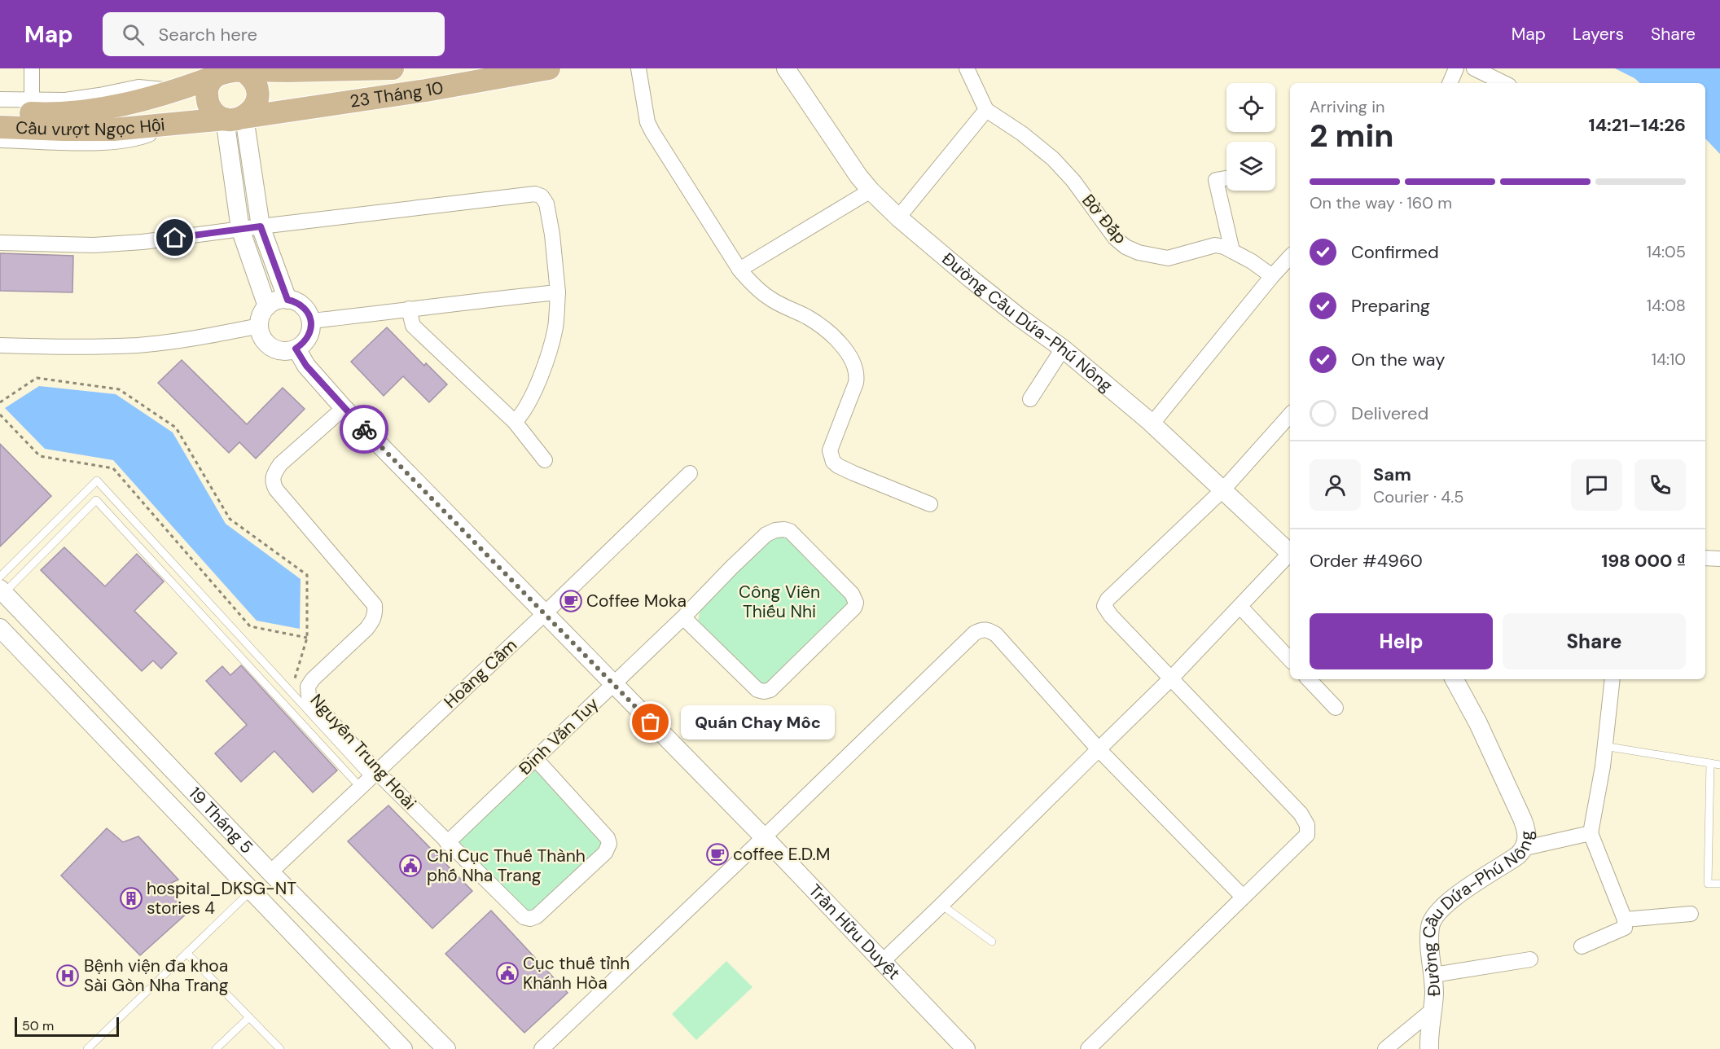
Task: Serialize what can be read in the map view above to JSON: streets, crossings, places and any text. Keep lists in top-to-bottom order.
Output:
{
  "streets": {
    "main road": ["23 Tháng 10", "Cầu vượt Ngọc Hội"],
    "street": [
      "Bờ Đắp",
      "Đường Cầu Dứa-Phú Nông",
      "Hoàng Cầm",
      "Đinh Văn Tuy",
      "Nguyễn Trung Hoài",
      "19 Tháng 5",
      "Trần Hữu Duyệt"
    ]
  },
  "crossings": [
    ["23 Tháng 10", "Cầu vượt Ngọc Hội"],
    ["Hoàng Cầm", "Nguyễn Trung Hoài"],
    ["Hoàng Cầm", "19 Tháng 5"],
    ["Hoàng Cầm", "Trần Hữu Duyệt"],
    ["Đinh Văn Tuy", "Nguyễn Trung Hoài"],
    ["Đinh Văn Tuy", "Trần Hữu Duyệt"],
    ["Nguyễn Trung Hoài", "Trần Hữu Duyệt"]
  ],
  "parks": ["Công Viên Thiếu Nhi"],
  "places": {
    "cafe": ["Coffee Moka", "coffee E.D.M"],
    "other": ["Quán Chay Môc"],
    "public building": ["Chi Cục Thuế Thành phố Nha Trang", "Cục thuế tỉnh Khánh Hòa"],
    "building": ["hospital_DKSG-NT stories 4"],
    "hospital": ["Bệnh viện đa khoa Sài Gòn Nha Trang"]
  },
  "scale_bar": "50 m",
  "page": {
    "header": "Map",
    "search": "Search here",
    "nav": ["Map", "Layers", "Share"],
    "heading": ["2 min", "Arriving in", "14:21–14:26"],
    "panel": [
      "Sam",
      "Courier · 4.5",
      "Order #4960",
      "198 000 ₫"
    ],
    "bar": "On the way · 160 m",
    "list": [
      ["Confirmed", "14:05"],
      ["Preparing", "14:08"],
      ["On the way", "14:10"],
      "Delivered"
    ],
    "buttons": ["Help", "Share"],
    "bubble": "Quán Chay Môc",
    "scale": "50 m"
  }
}
